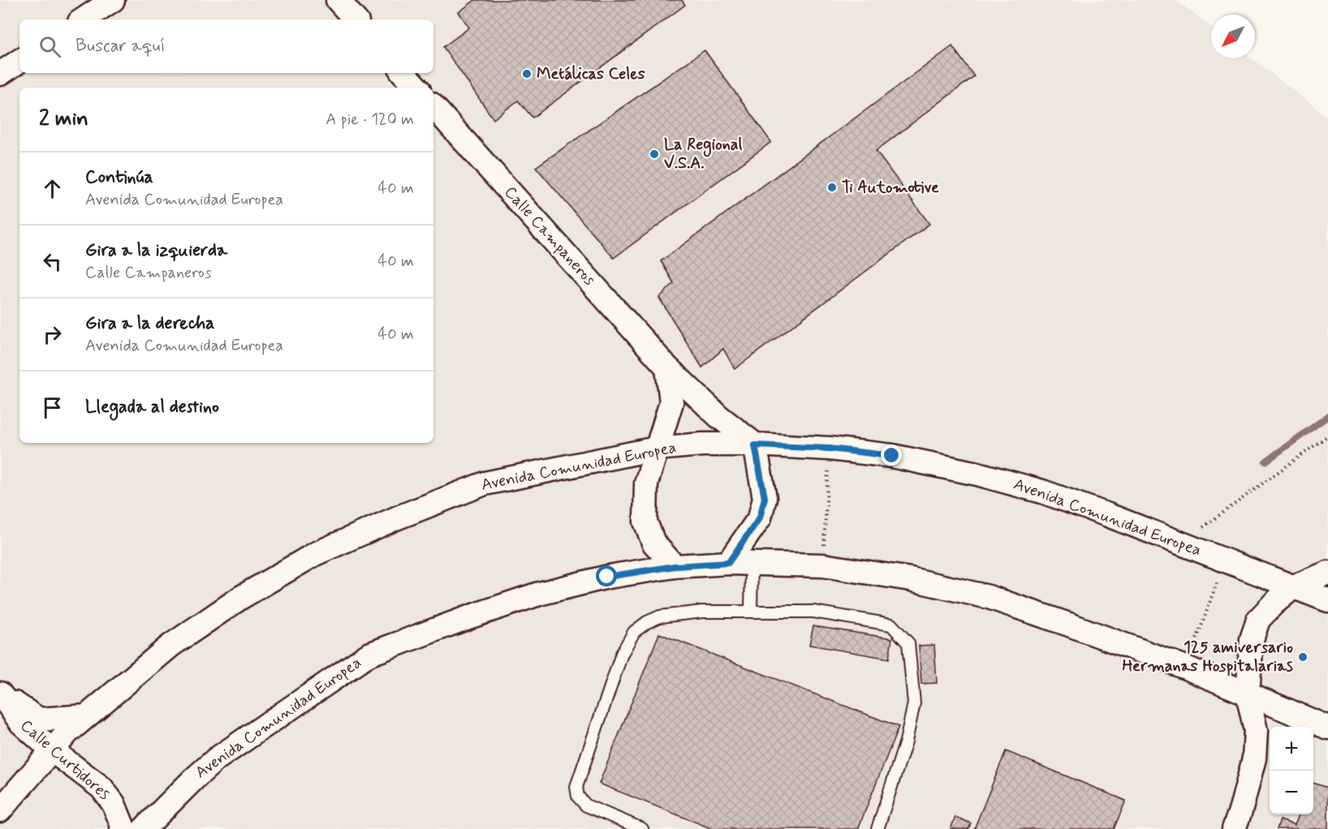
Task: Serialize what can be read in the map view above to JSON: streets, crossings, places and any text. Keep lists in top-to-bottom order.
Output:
{
  "streets": {
    "street": ["Calle Campaneros", "Avenida Comunidad Europea", "Calle Curtidores"]
  },
  "crossings": [
    ["Calle Campaneros", "Avenida Comunidad Europea"],
    ["Avenida Comunidad Europea", "Calle Curtidores"]
  ],
  "places": [
    "Metálicas Celes",
    "La Regional V.S.A.",
    "Ti Automotive",
    "125 amiversario Hermanas Hospitalarias"
  ],
  "north": "bottom left",
  "page": {
    "search": "Buscar aquí",
    "heading": ["2 min", "A pie · 120 m"],
    "list": [
      ["Continúa", "Avenida Comunidad Europea", "40 m"],
      ["Gira a la izquierda", "Calle Campaneros", "40 m"],
      ["Gira a la derecha", "Avenida Comunidad Europea", "40 m"],
      "Llegada al destino"
    ],
    "map_buttons": ["+", "−"]
  }
}
